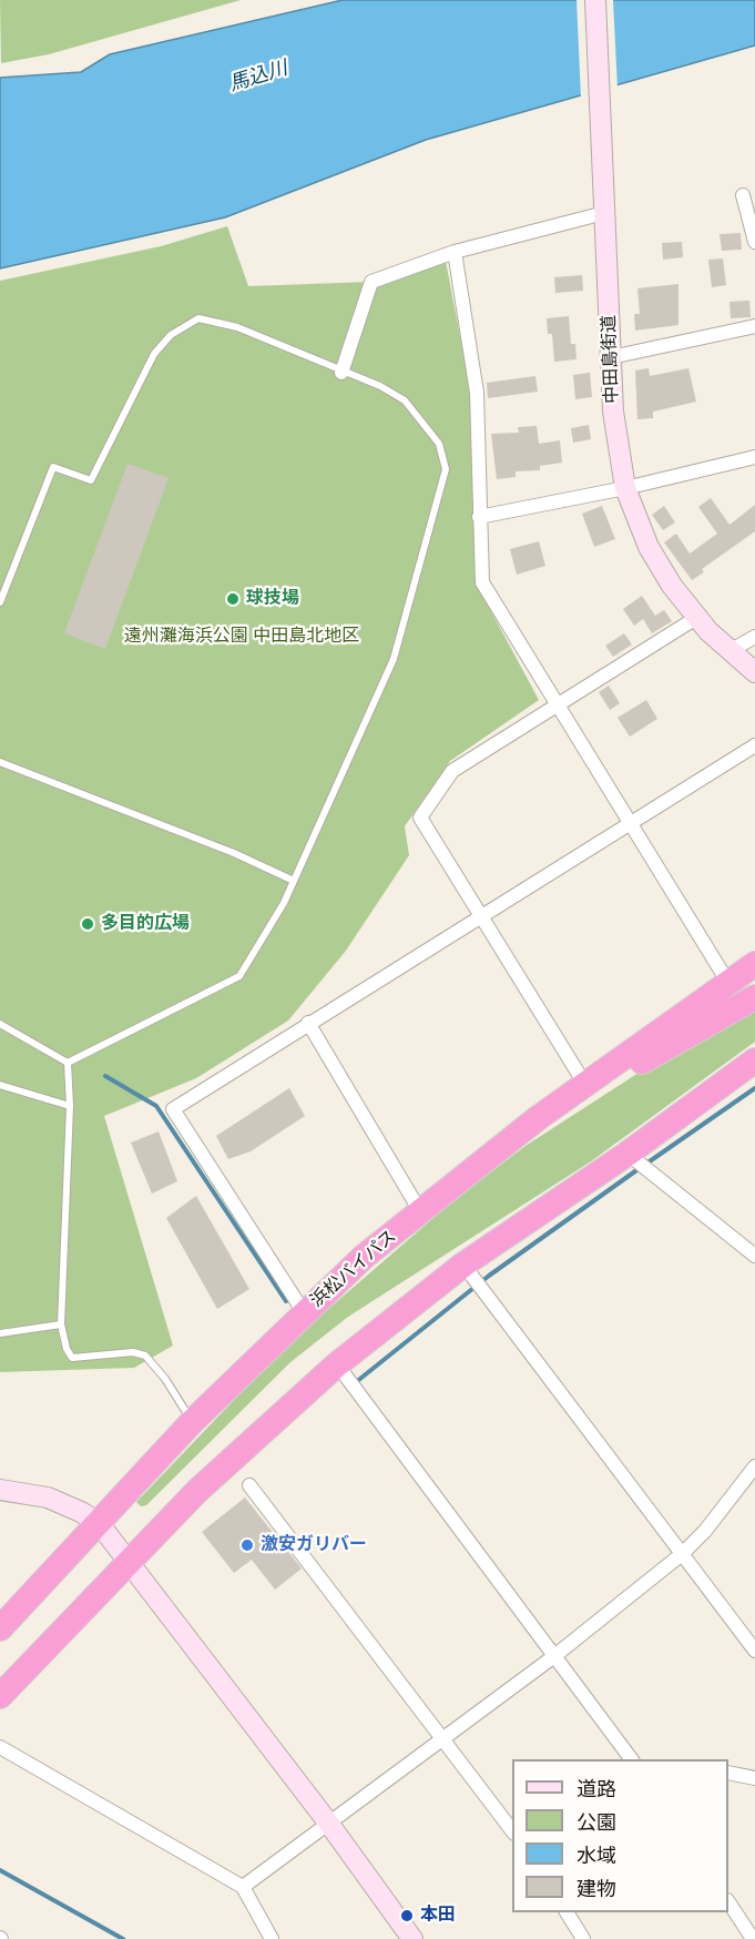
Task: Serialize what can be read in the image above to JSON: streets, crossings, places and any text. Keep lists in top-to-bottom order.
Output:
{
  "streets": {
    "highway": ["浜松バイパス"],
    "street": ["中田島街道"]
  },
  "water": ["馬込川"],
  "parks": ["遠州灘海浜公園 中田島北地区"],
  "places": [
    "球技場",
    "多目的広場",
    "激安ガリバー",
    "本田"
  ],
  "legend": [
    "道路",
    "公園",
    "水域",
    "建物"
  ]
}
